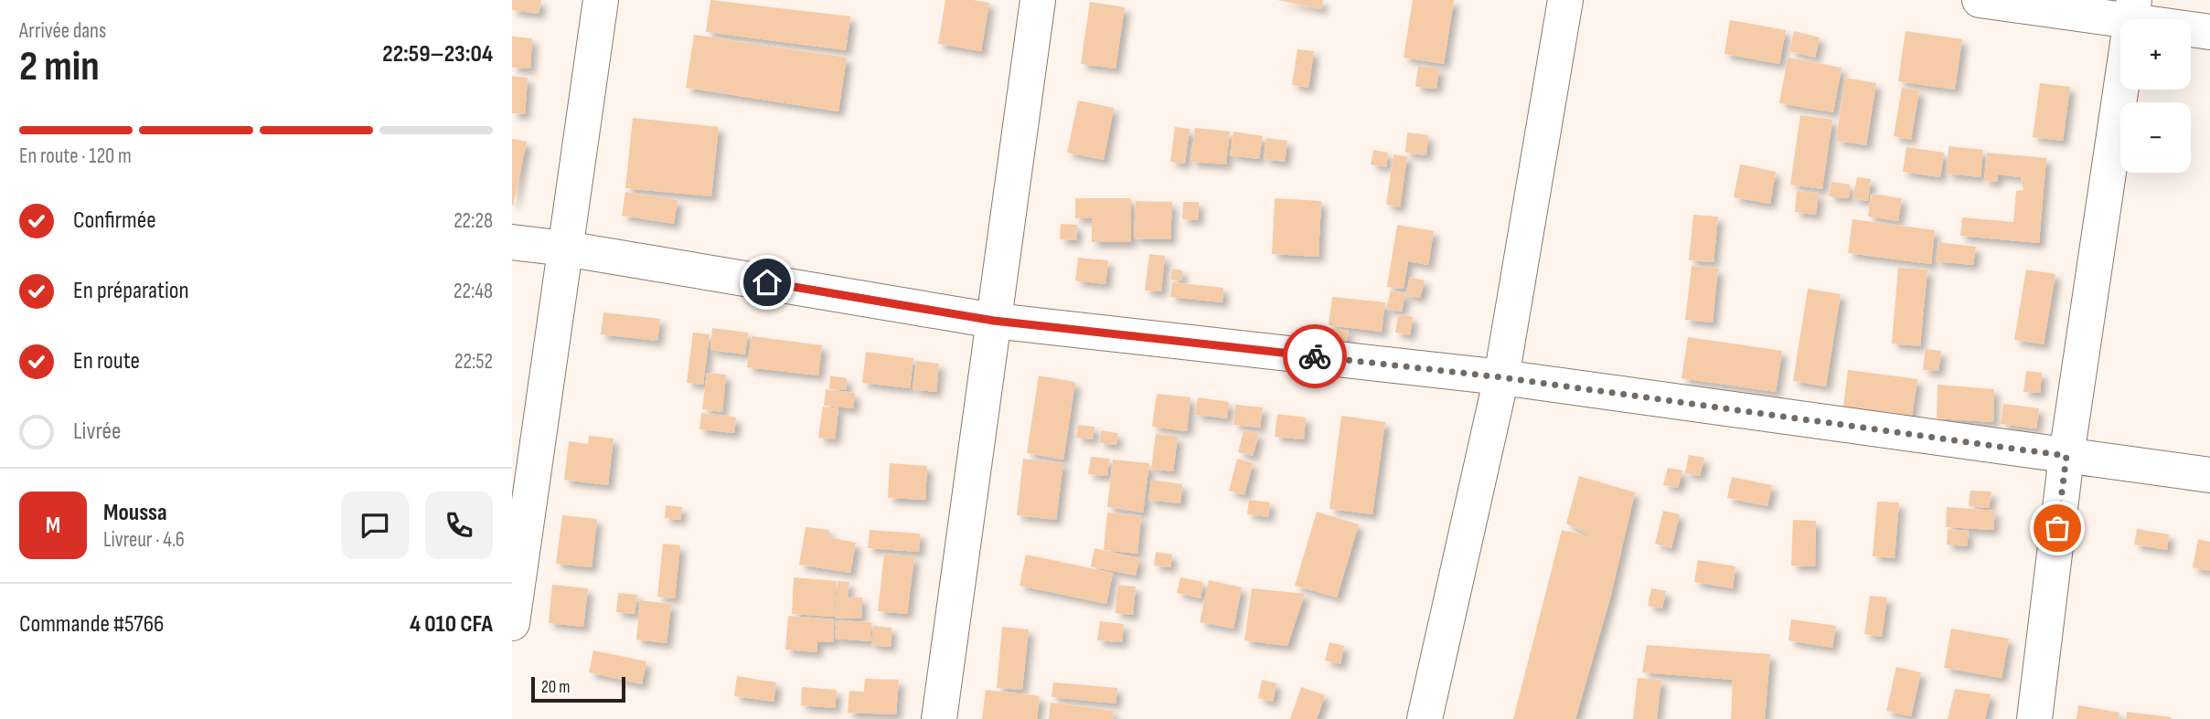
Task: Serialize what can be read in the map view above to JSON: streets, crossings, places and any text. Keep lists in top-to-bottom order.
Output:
{
  "scale_bar": "20 m",
  "page": {
    "heading": ["2 min", "Arrivée dans", "22:59–23:04"],
    "panel": [
      "Moussa",
      "Livreur · 4.6",
      "Commande #5766",
      "4 010 CFA"
    ],
    "map_buttons": ["+", "−"],
    "bar": "En route · 120 m",
    "list": [
      ["Confirmée", "22:28"],
      ["En préparation", "22:48"],
      ["En route", "22:52"],
      "Livrée"
    ],
    "round": "M",
    "scale": "20 m"
  }
}
